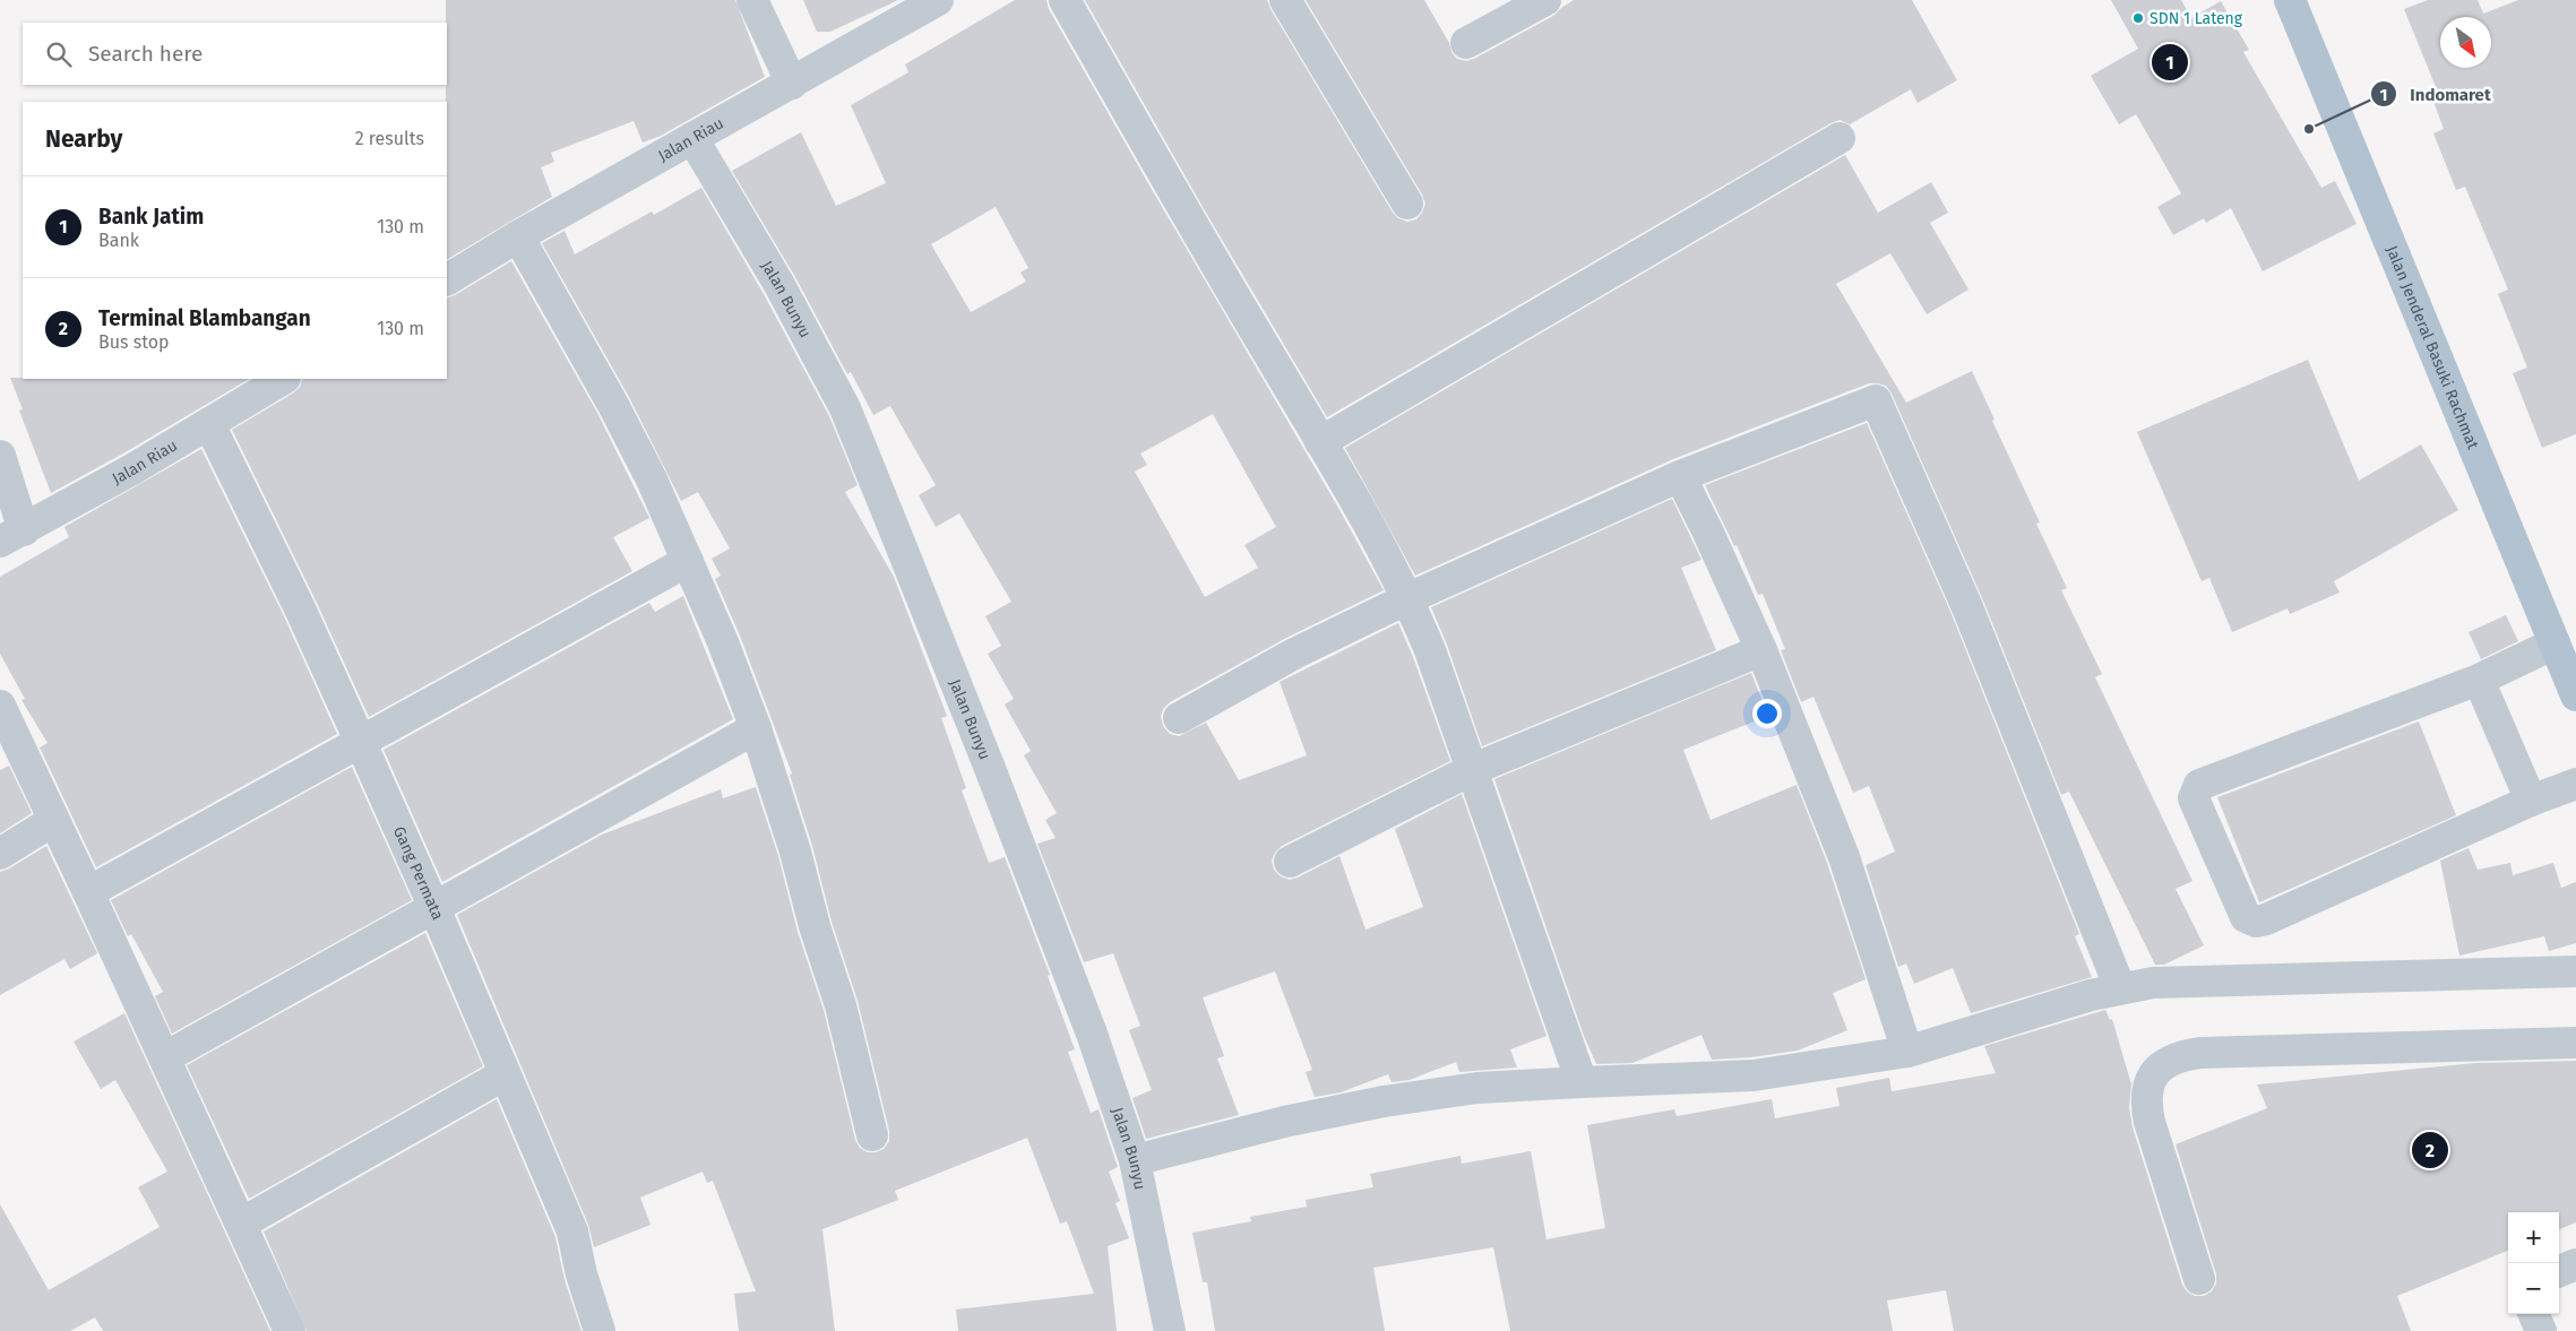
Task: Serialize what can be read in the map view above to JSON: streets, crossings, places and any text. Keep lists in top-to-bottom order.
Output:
{
  "streets": {
    "main road": ["Jalan Jenderal Basuki Rachmat"],
    "street": ["Jalan Riau", "Jalan Bunyu", "Gang Permata"]
  },
  "crossings": [
    ["Jalan Riau", "Jalan Bunyu"],
    ["Jalan Riau", "Gang Permata"]
  ],
  "places": ["SDN 1 Lateng", "Indomaret"],
  "north": "bottom right",
  "page": {
    "search": "Search here",
    "pins": ["1", "2"],
    "heading": ["Nearby", "2 results"],
    "list": [
      {
        "mark": "1",
        "name": "Bank Jatim",
        "note": "Bank",
        "value": "130 m"
      },
      {
        "mark": "2",
        "name": "Terminal Blambangan",
        "note": "Bus stop",
        "value": "130 m"
      }
    ],
    "map_buttons": ["+", "−"]
  }
}
